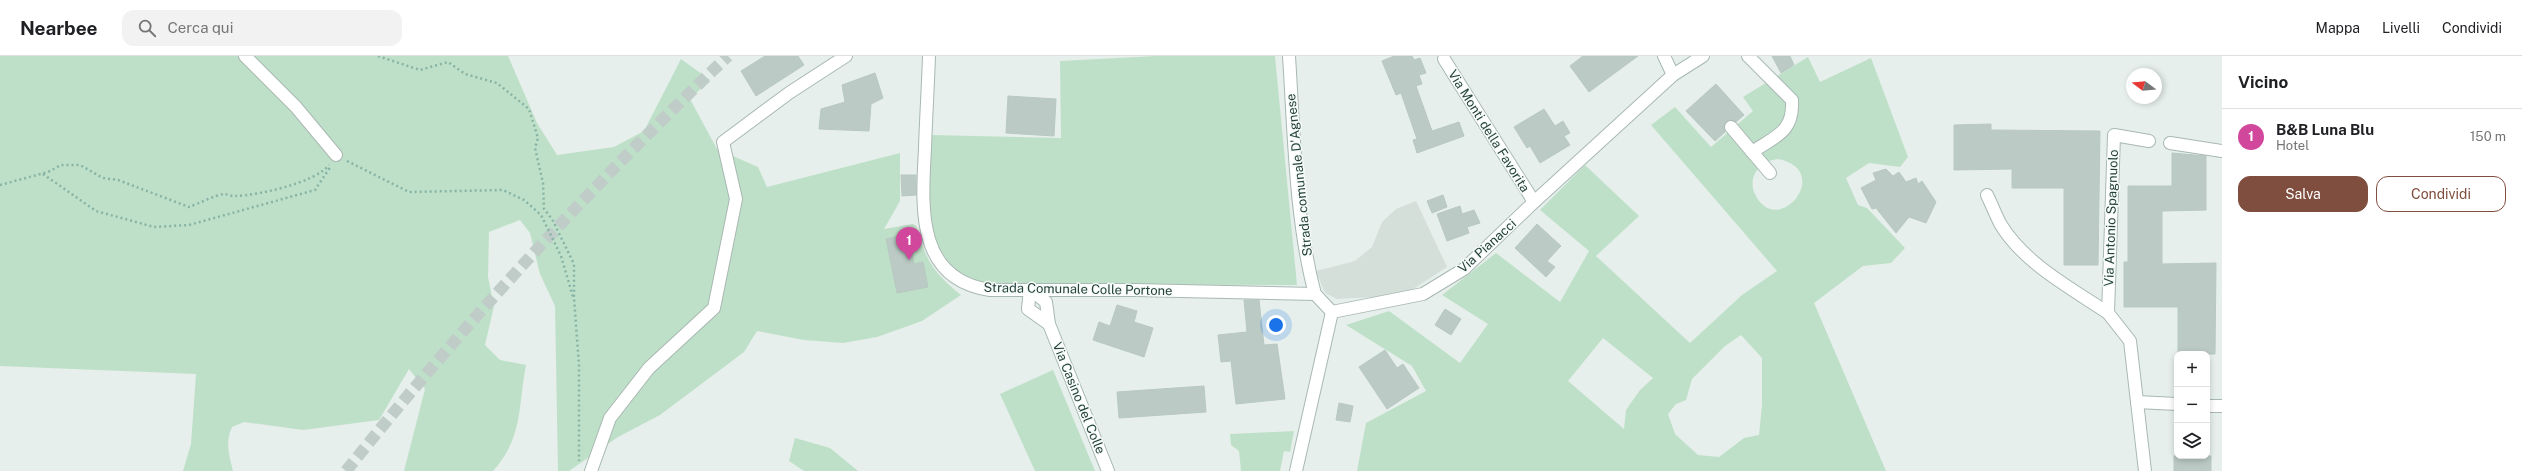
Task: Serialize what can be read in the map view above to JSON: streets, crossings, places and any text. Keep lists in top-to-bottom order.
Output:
{
  "streets": {
    "street": [
      "Via Monti della Favorita",
      "Strada comunale D'Agnese",
      "Via Antonio Spagnuolo",
      "Via Pianacci",
      "Strada Comunale Colle Portone",
      "Via Casino del Colle"
    ]
  },
  "crossings": [
    ["Via Monti della Favorita", "Via Pianacci"],
    ["Strada comunale D'Agnese", "Strada Comunale Colle Portone"],
    ["Strada Comunale Colle Portone", "Via Casino del Colle"]
  ],
  "north": "left",
  "page": {
    "header": "Nearbee",
    "search": "Cerca qui",
    "nav": ["Mappa", "Livelli", "Condividi"],
    "heading": "Vicino",
    "list": [
      {
        "mark": "1",
        "name": "B&B Luna Blu",
        "note": "Hotel",
        "value": "150 m"
      }
    ],
    "buttons": ["Salva", "Condividi"],
    "pins": "1",
    "map_buttons": ["+", "−"]
  }
}
